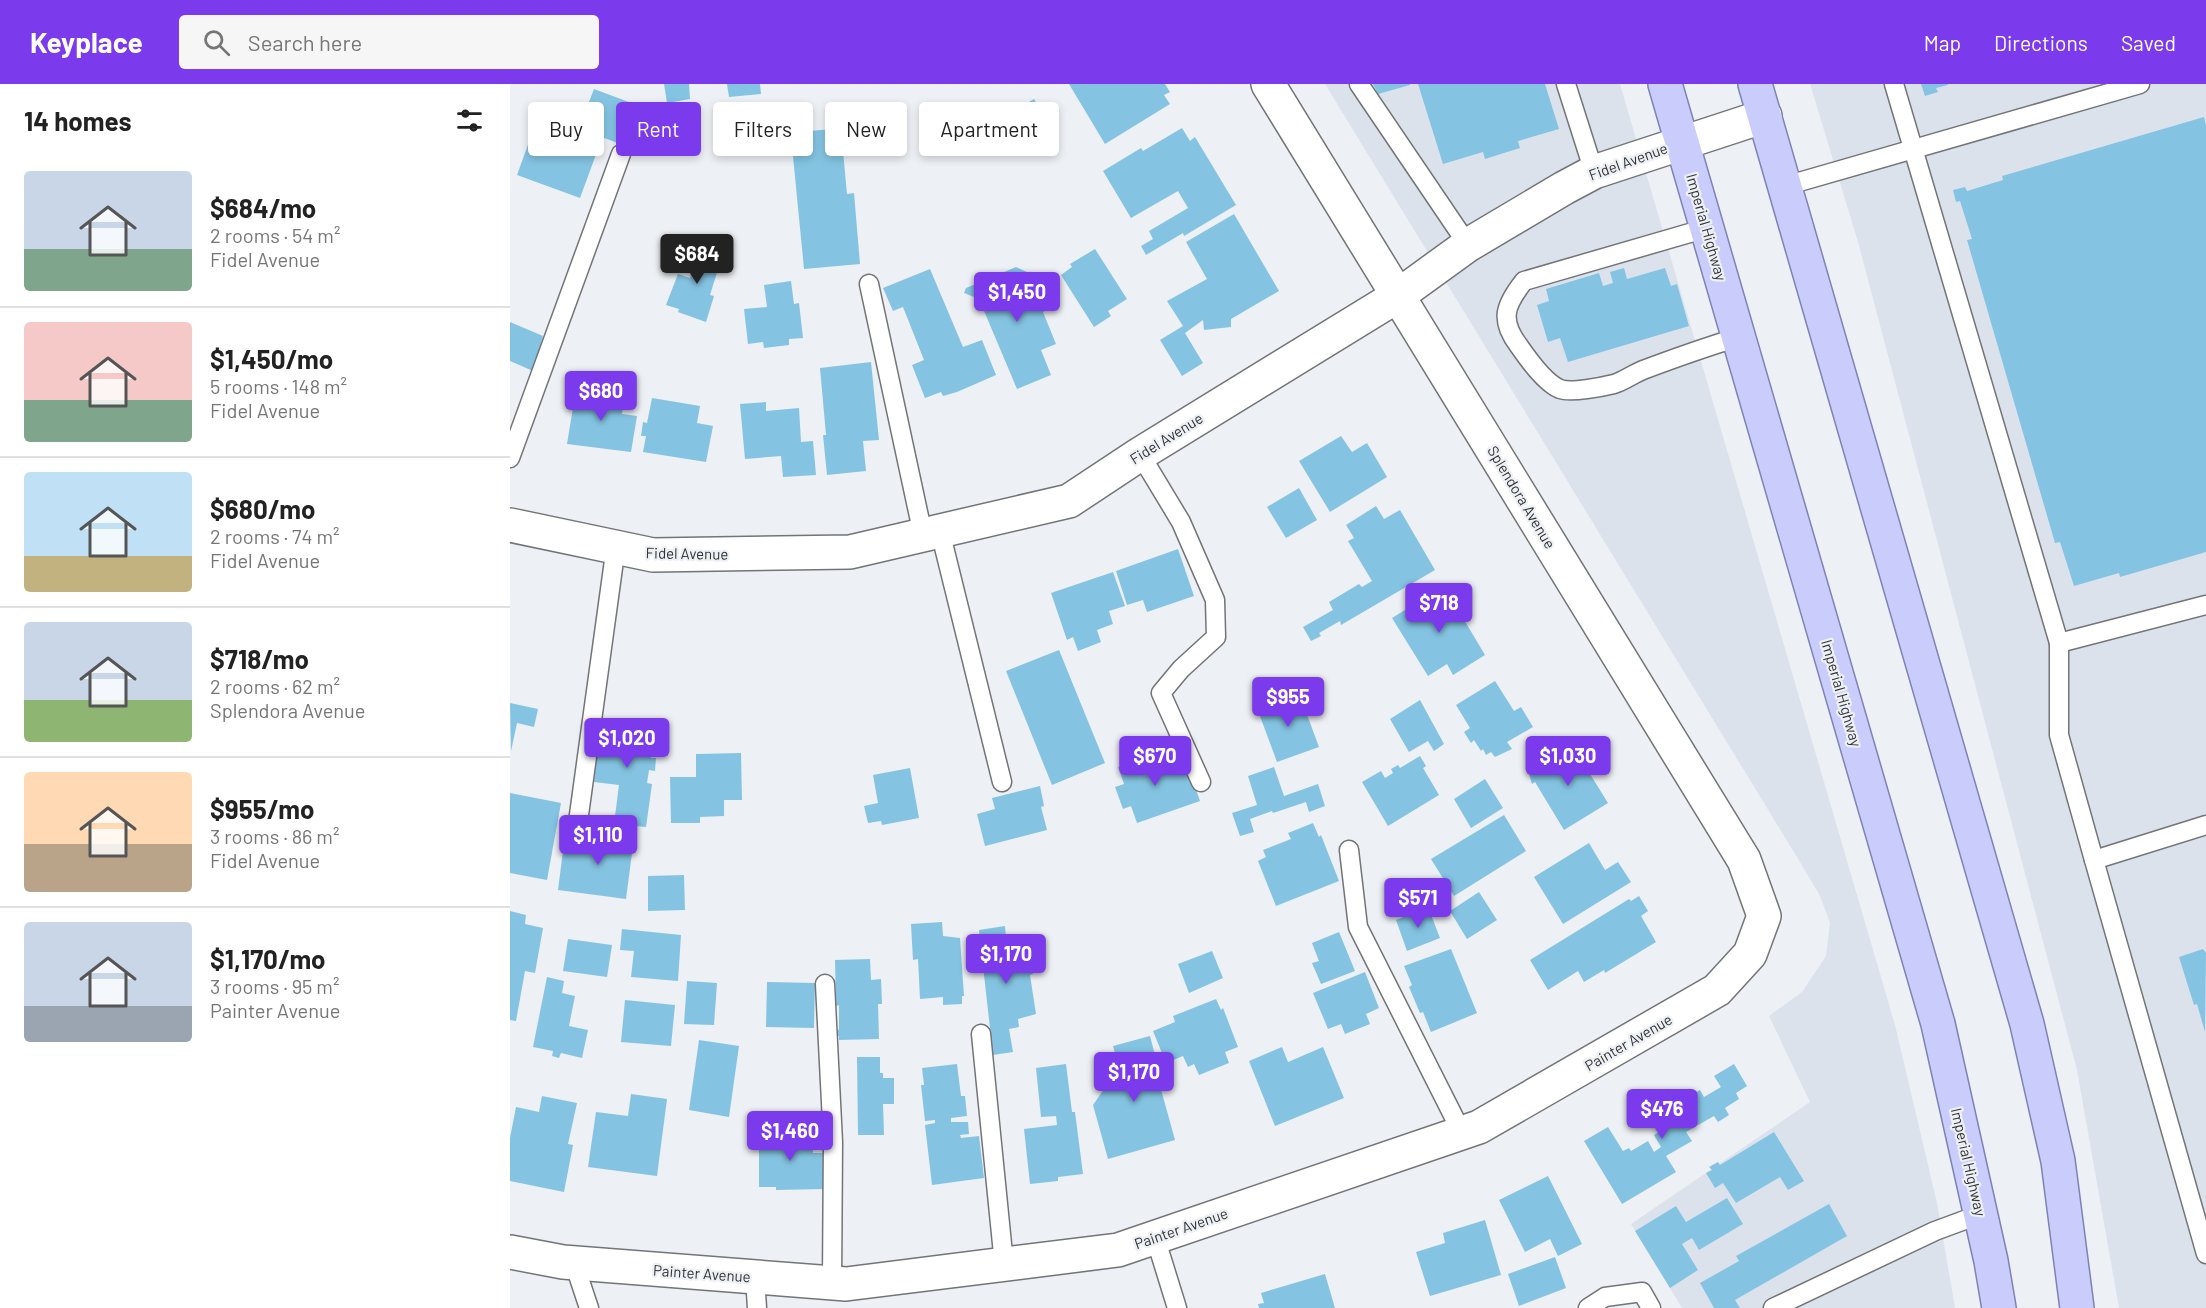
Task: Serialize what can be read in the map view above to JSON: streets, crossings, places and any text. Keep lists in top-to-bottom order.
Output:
{
  "streets": {
    "main road": ["Imperial Highway"],
    "street": ["Fidel Avenue", "Splendora Avenue", "Painter Avenue"]
  },
  "crossings": [
    ["Fidel Avenue", "Imperial Highway"],
    ["Fidel Avenue", "Splendora Avenue"],
    ["Splendora Avenue", "Painter Avenue"]
  ],
  "page": {
    "header": "Keyplace",
    "search": "Search here",
    "nav": ["Map", "Directions", "Saved"],
    "heading": "14 homes",
    "chip": [
      "Buy",
      "Rent",
      "Filters",
      "New",
      "Apartment"
    ],
    "list": [
      {
        "name": "$684/mo",
        "note": "2 rooms · 54 m² · Fidel Avenue"
      },
      {
        "name": "$1,450/mo",
        "note": "5 rooms · 148 m² · Fidel Avenue"
      },
      {
        "name": "$680/mo",
        "note": "2 rooms · 74 m² · Fidel Avenue"
      },
      {
        "name": "$718/mo",
        "note": "2 rooms · 62 m² · Splendora Avenue"
      },
      {
        "name": "$955/mo",
        "note": "3 rooms · 86 m² · Fidel Avenue"
      },
      {
        "name": "$1,170/mo",
        "note": "3 rooms · 95 m² · Painter Avenue"
      }
    ],
    "price": [
      "$684",
      "$1,450",
      "$680",
      "$718",
      "$955",
      "$1,020",
      "$670",
      "$1,030",
      "$1,110",
      "$571",
      "$1,170",
      "$1,170",
      "$476",
      "$1,460"
    ]
  }
}
